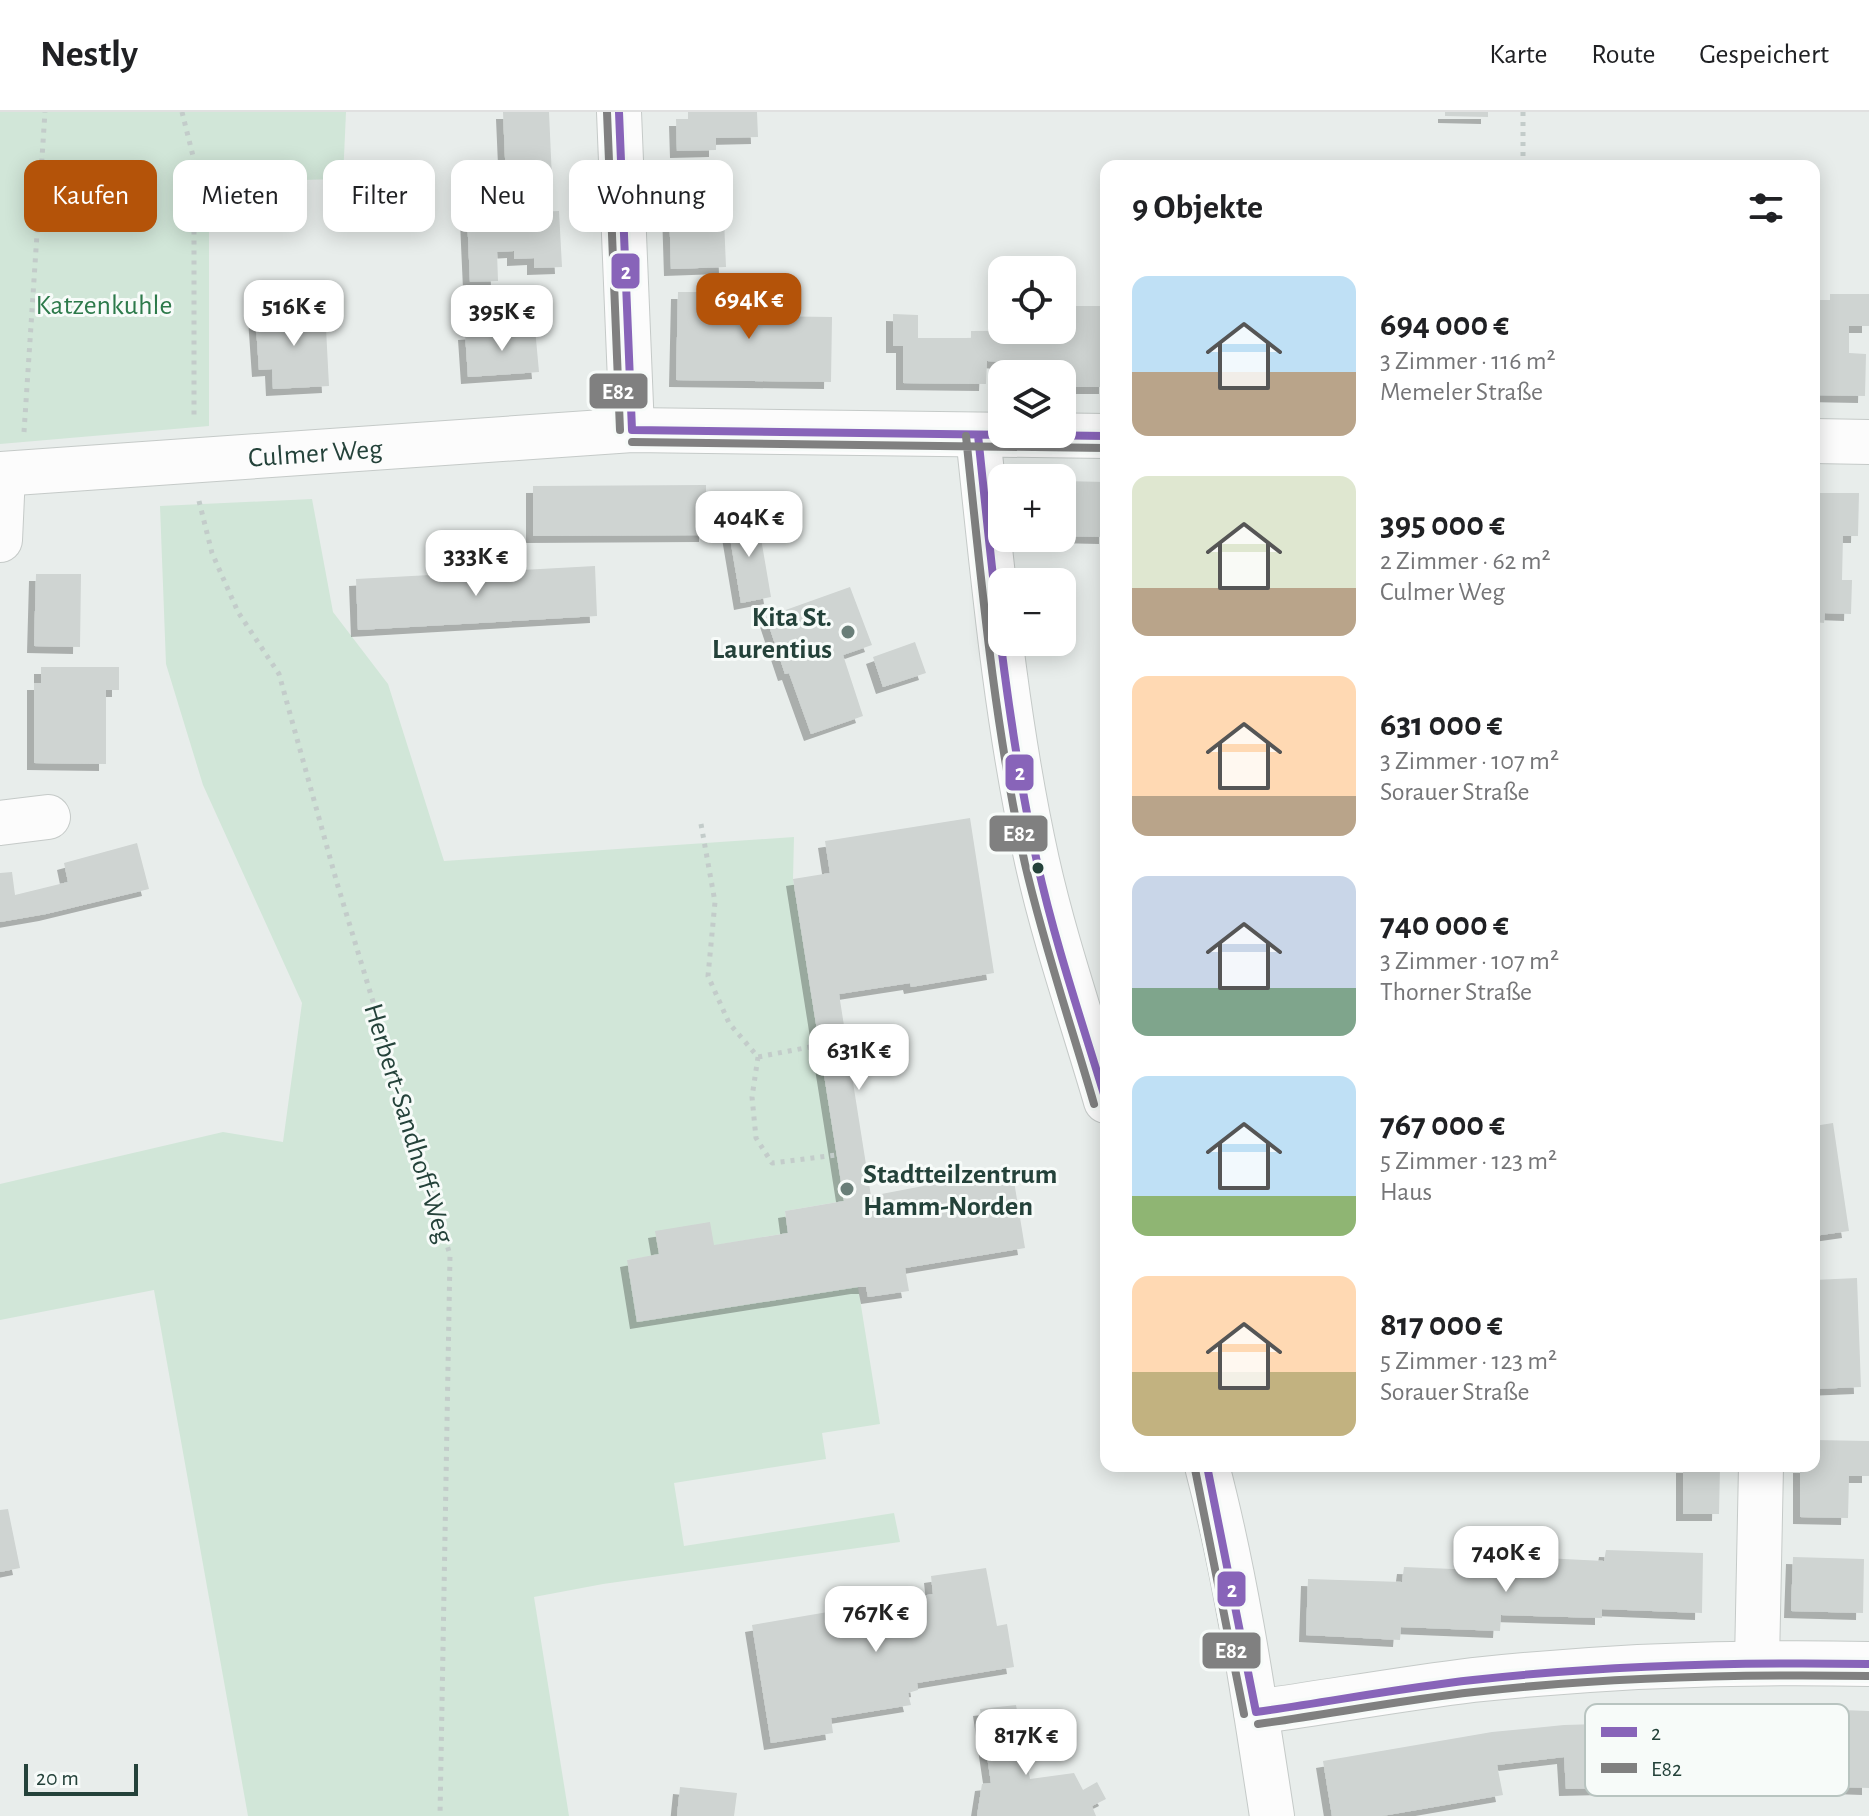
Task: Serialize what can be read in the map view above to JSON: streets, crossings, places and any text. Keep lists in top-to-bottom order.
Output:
{
  "streets": {
    "street": ["Culmer Weg"],
    "path": ["Herbert-Sandhoff-Weg"]
  },
  "crossings": [
    ["Culmer Weg", "Herbert-Sandhoff-Weg"]
  ],
  "parks": ["Katzenkuhle"],
  "places": ["Kita St. Laurentius", "Stadtteilzentrum Hamm-Norden"],
  "lines": ["transit line 2", "transit line E82"],
  "legend": ["2", "E82"],
  "scale_bar": "20 m",
  "page": {
    "header": "Nestly",
    "nav": ["Karte", "Route", "Gespeichert"],
    "chip": [
      "Kaufen",
      "Mieten",
      "Filter",
      "Neu",
      "Wohnung"
    ],
    "heading": "9 Objekte",
    "map_buttons": ["+", "−"],
    "list": [
      {
        "name": "694 000 €",
        "note": "3 Zimmer · 116 m² · Memeler Straße"
      },
      {
        "name": "395 000 €",
        "note": "2 Zimmer · 62 m² · Culmer Weg"
      },
      {
        "name": "631 000 €",
        "note": "3 Zimmer · 107 m² · Sorauer Straße"
      },
      {
        "name": "740 000 €",
        "note": "3 Zimmer · 107 m² · Thorner Straße"
      },
      {
        "name": "767 000 €",
        "note": "5 Zimmer · 123 m² · Haus"
      },
      {
        "name": "817 000 €",
        "note": "5 Zimmer · 123 m² · Sorauer Straße"
      }
    ],
    "price": [
      "694K €",
      "516K €",
      "395K €",
      "404K €",
      "333K €",
      "631K €",
      "740K €",
      "767K €",
      "817K €"
    ],
    "scale": "20 m"
  }
}
